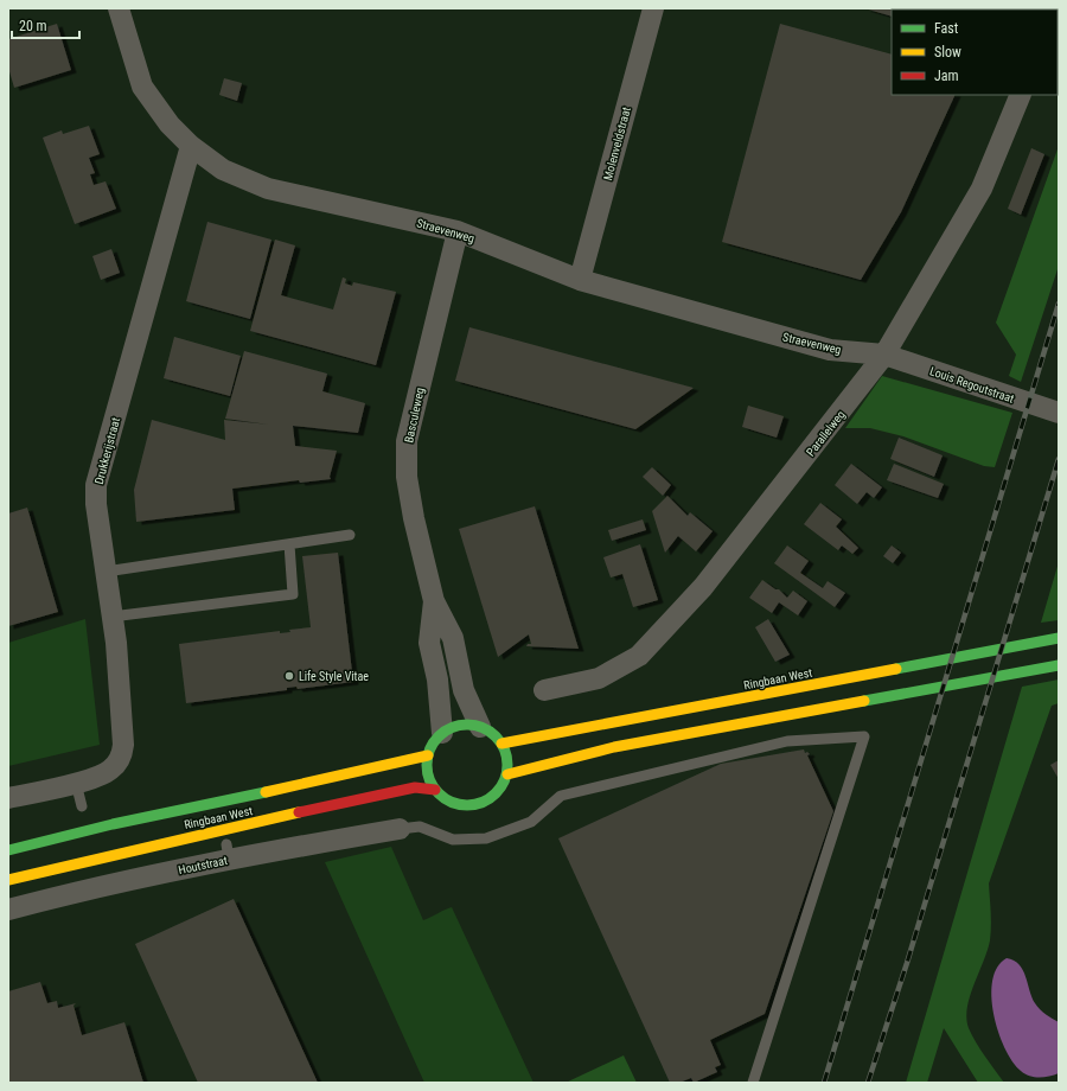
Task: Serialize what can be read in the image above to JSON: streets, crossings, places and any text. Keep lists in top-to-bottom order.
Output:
{
  "streets": {
    "main road": ["Ringbaan West"],
    "street": [
      "Molenveldstraat",
      "Straevenweg",
      "Louis Regoutstraat",
      "Basculeweg",
      "Parallelweg",
      "Drukkerijstraat",
      "Houtstraat"
    ]
  },
  "crossings": [
    ["Molenveldstraat", "Straevenweg"],
    ["Straevenweg", "Louis Regoutstraat"],
    ["Straevenweg", "Basculeweg"],
    ["Straevenweg", "Parallelweg"],
    ["Straevenweg", "Drukkerijstraat"],
    ["Louis Regoutstraat", "Parallelweg"],
    ["Basculeweg", "Ringbaan West"]
  ],
  "places": ["Life Style Vitae"],
  "legend": ["Fast", "Slow", "Jam"],
  "scale_bar": "20 m"
}
